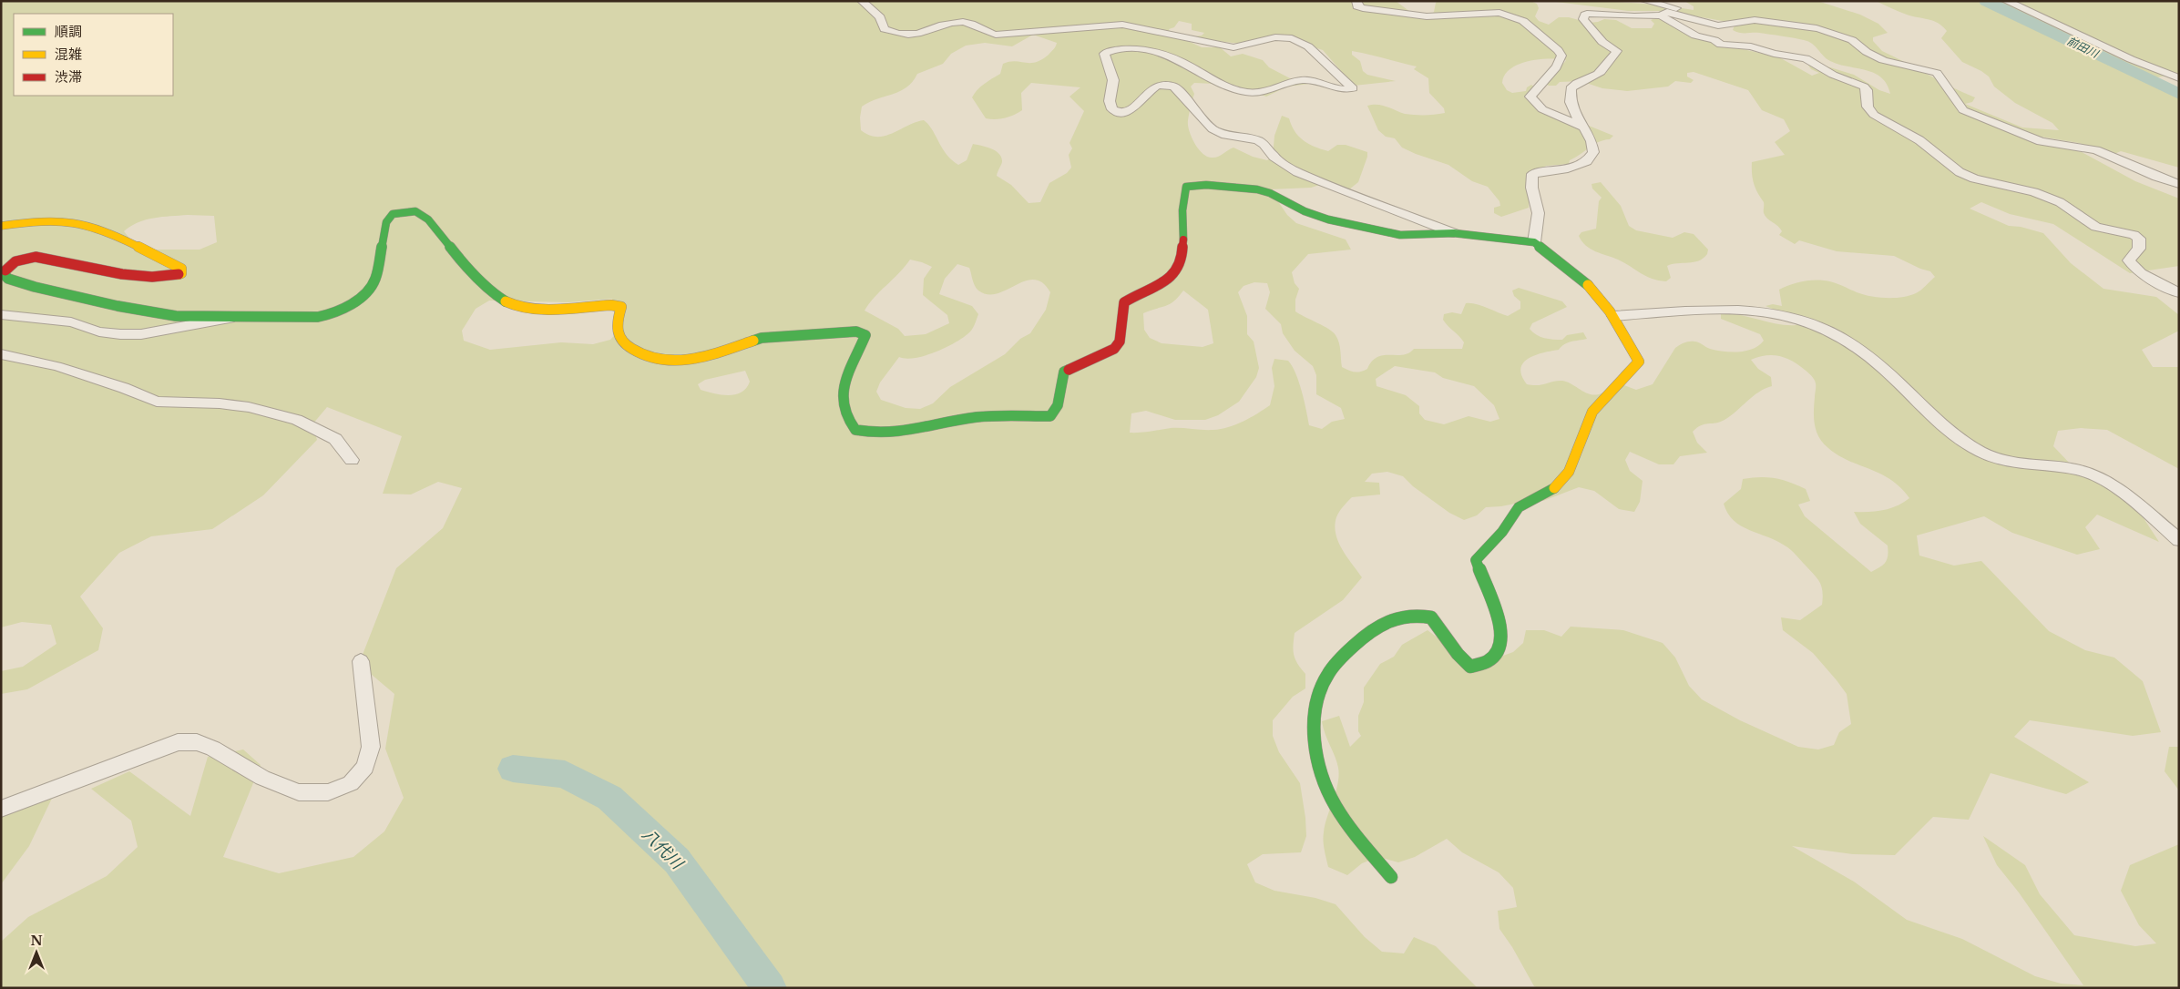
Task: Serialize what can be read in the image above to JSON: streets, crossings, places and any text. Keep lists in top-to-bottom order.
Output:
{
  "water": ["前田川", "八代川"],
  "legend": ["順調", "混雑", "渋滞"],
  "north": "top"
}
